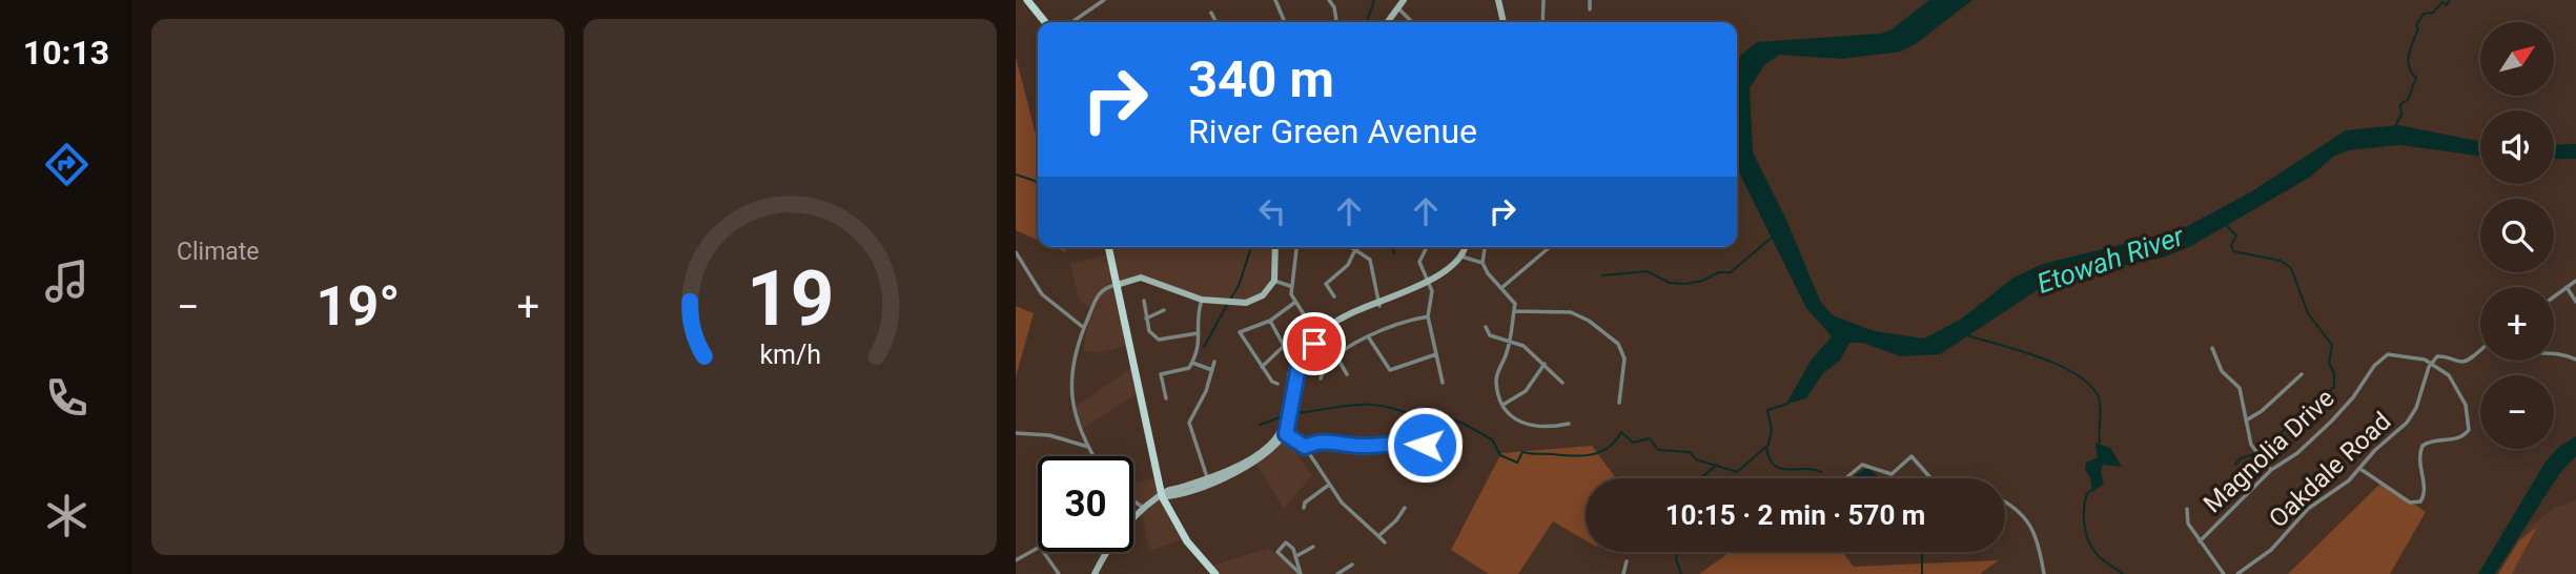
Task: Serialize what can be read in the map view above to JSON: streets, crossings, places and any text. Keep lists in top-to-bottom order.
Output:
{
  "streets": {
    "street": ["Magnolia Drive", "Oakdale Road"]
  },
  "crossings": [
    ["Magnolia Drive", "Oakdale Road"]
  ],
  "water": ["Etowah River"],
  "north": "top right",
  "page": {
    "tabs": "10:13",
    "tile": "Climate",
    "map_buttons": ["+", "−"],
    "turn": ["340 m", "River Green Avenue"],
    "heat": ["−", "19°", "+"],
    "limit": "30",
    "trip": "10:15 · 2 min · 570 m",
    "gauge": ["19", "km/h"]
  }
}
